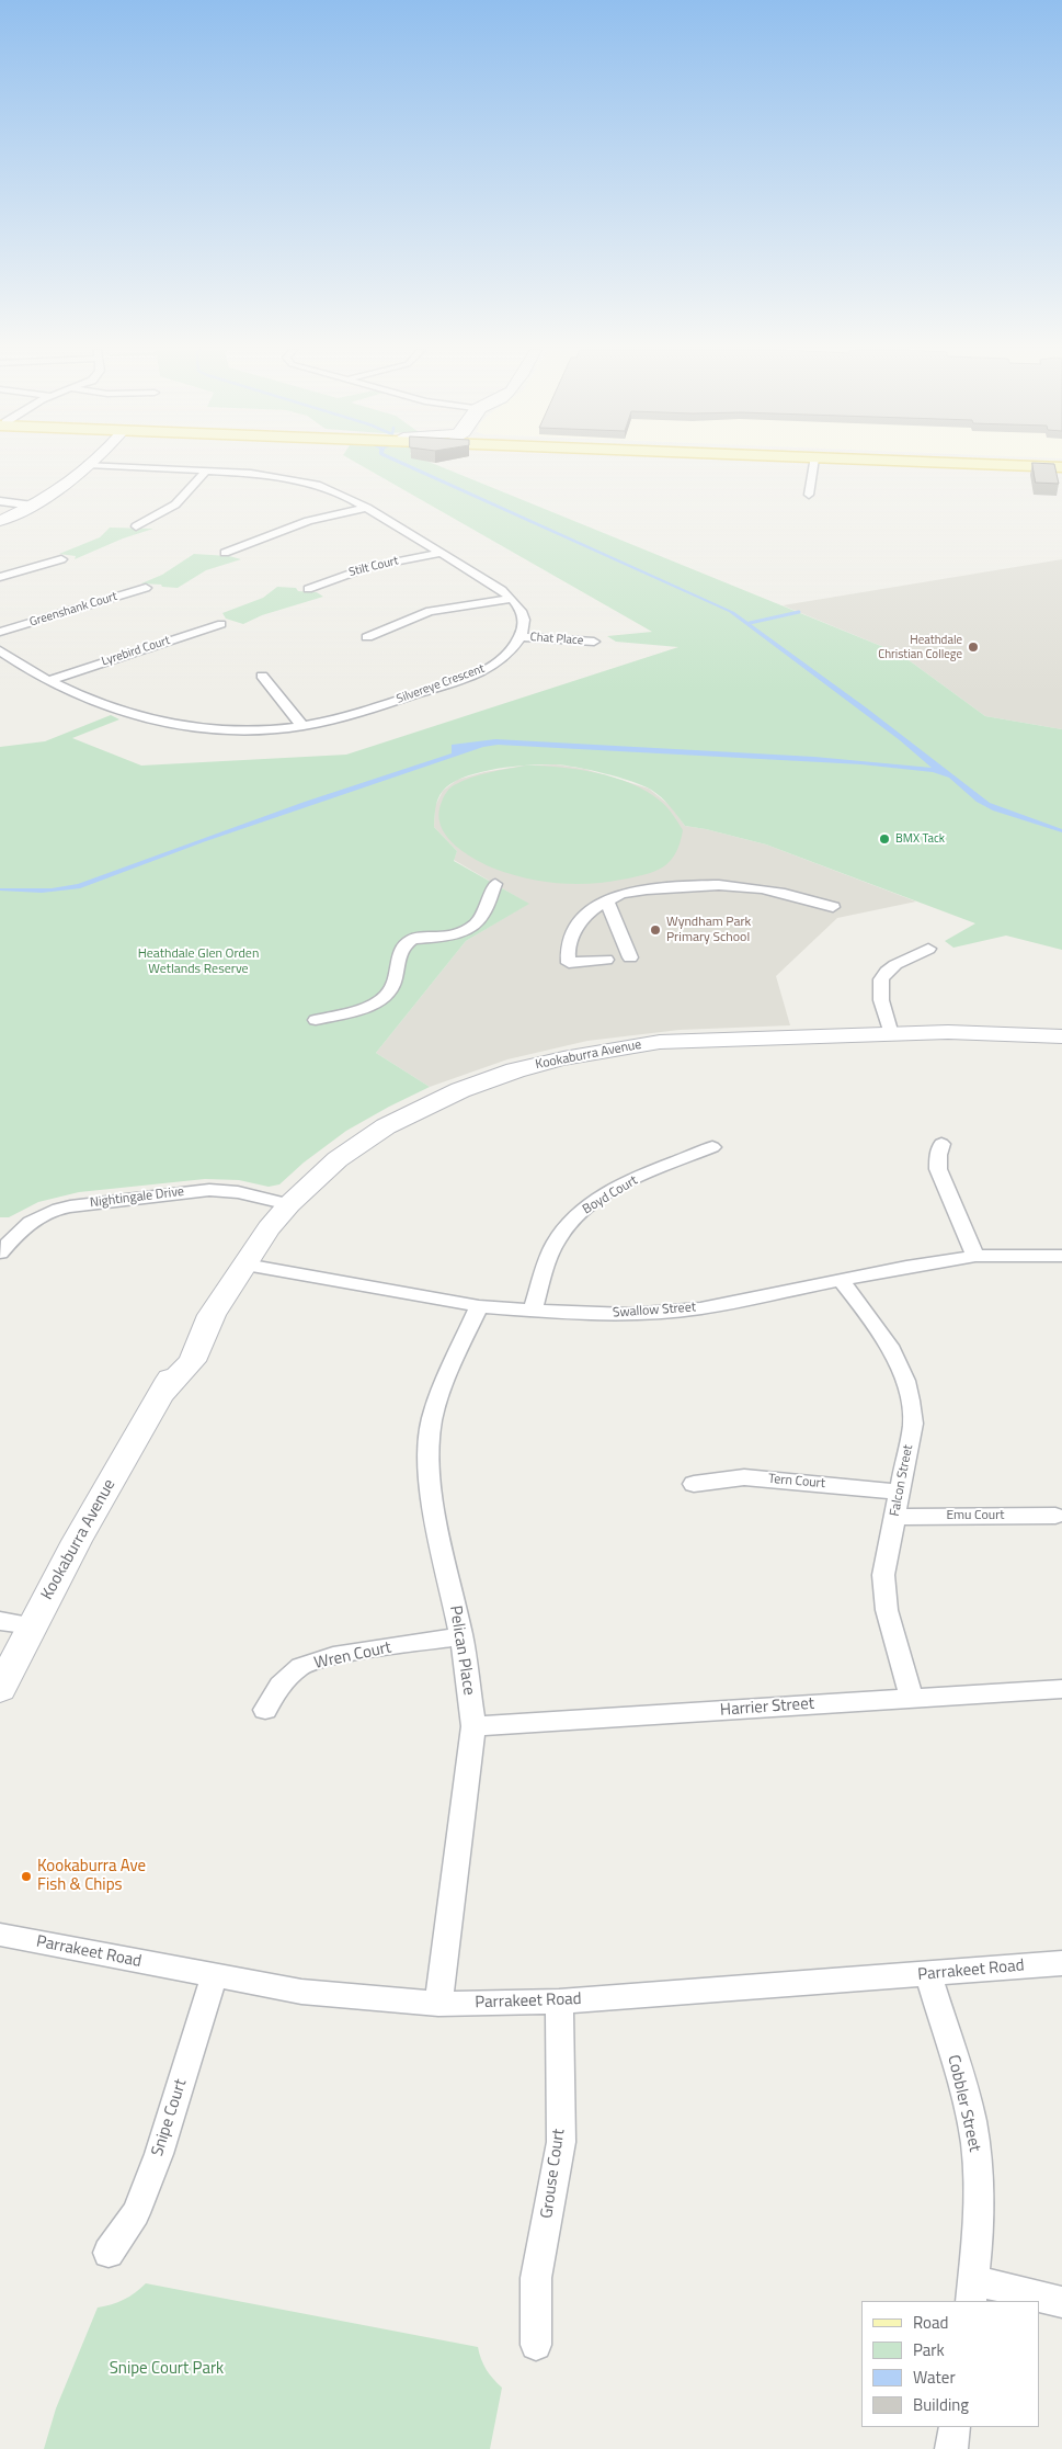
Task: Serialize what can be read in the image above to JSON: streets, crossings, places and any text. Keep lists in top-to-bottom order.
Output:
{
  "streets": {
    "street": [
      "Stilt Court",
      "Greenshank Court",
      "Chat Place",
      "Lyrebird Court",
      "Silvereye Crescent",
      "Kookaburra Avenue",
      "Boyd Court",
      "Nightingale Drive",
      "Swallow Street",
      "Falcon Street",
      "Tern Court",
      "Emu Court",
      "Pelican Place",
      "Wren Court",
      "Harrier Street",
      "Parrakeet Road",
      "Cobbler Street",
      "Snipe Court",
      "Grouse Court"
    ]
  },
  "crossings": [
    ["Chat Place", "Silvereye Crescent"],
    ["Lyrebird Court", "Silvereye Crescent"],
    ["Kookaburra Avenue", "Nightingale Drive"],
    ["Kookaburra Avenue", "Swallow Street"],
    ["Boyd Court", "Swallow Street"],
    ["Swallow Street", "Falcon Street"],
    ["Swallow Street", "Pelican Place"],
    ["Falcon Street", "Tern Court"],
    ["Falcon Street", "Emu Court"],
    ["Falcon Street", "Harrier Street"],
    ["Pelican Place", "Wren Court"],
    ["Pelican Place", "Harrier Street"],
    ["Pelican Place", "Parrakeet Road"],
    ["Parrakeet Road", "Cobbler Street"],
    ["Parrakeet Road", "Snipe Court"],
    ["Parrakeet Road", "Grouse Court"]
  ],
  "parks": ["Heathdale Glen Orden Wetlands Reserve", "Snipe Court Park"],
  "places": [
    "Heathdale Christian College",
    "BMX Tack",
    "Wyndham Park Primary School",
    "Kookaburra Ave Fish & Chips"
  ],
  "legend": [
    "Road",
    "Park",
    "Water",
    "Building"
  ]
}
